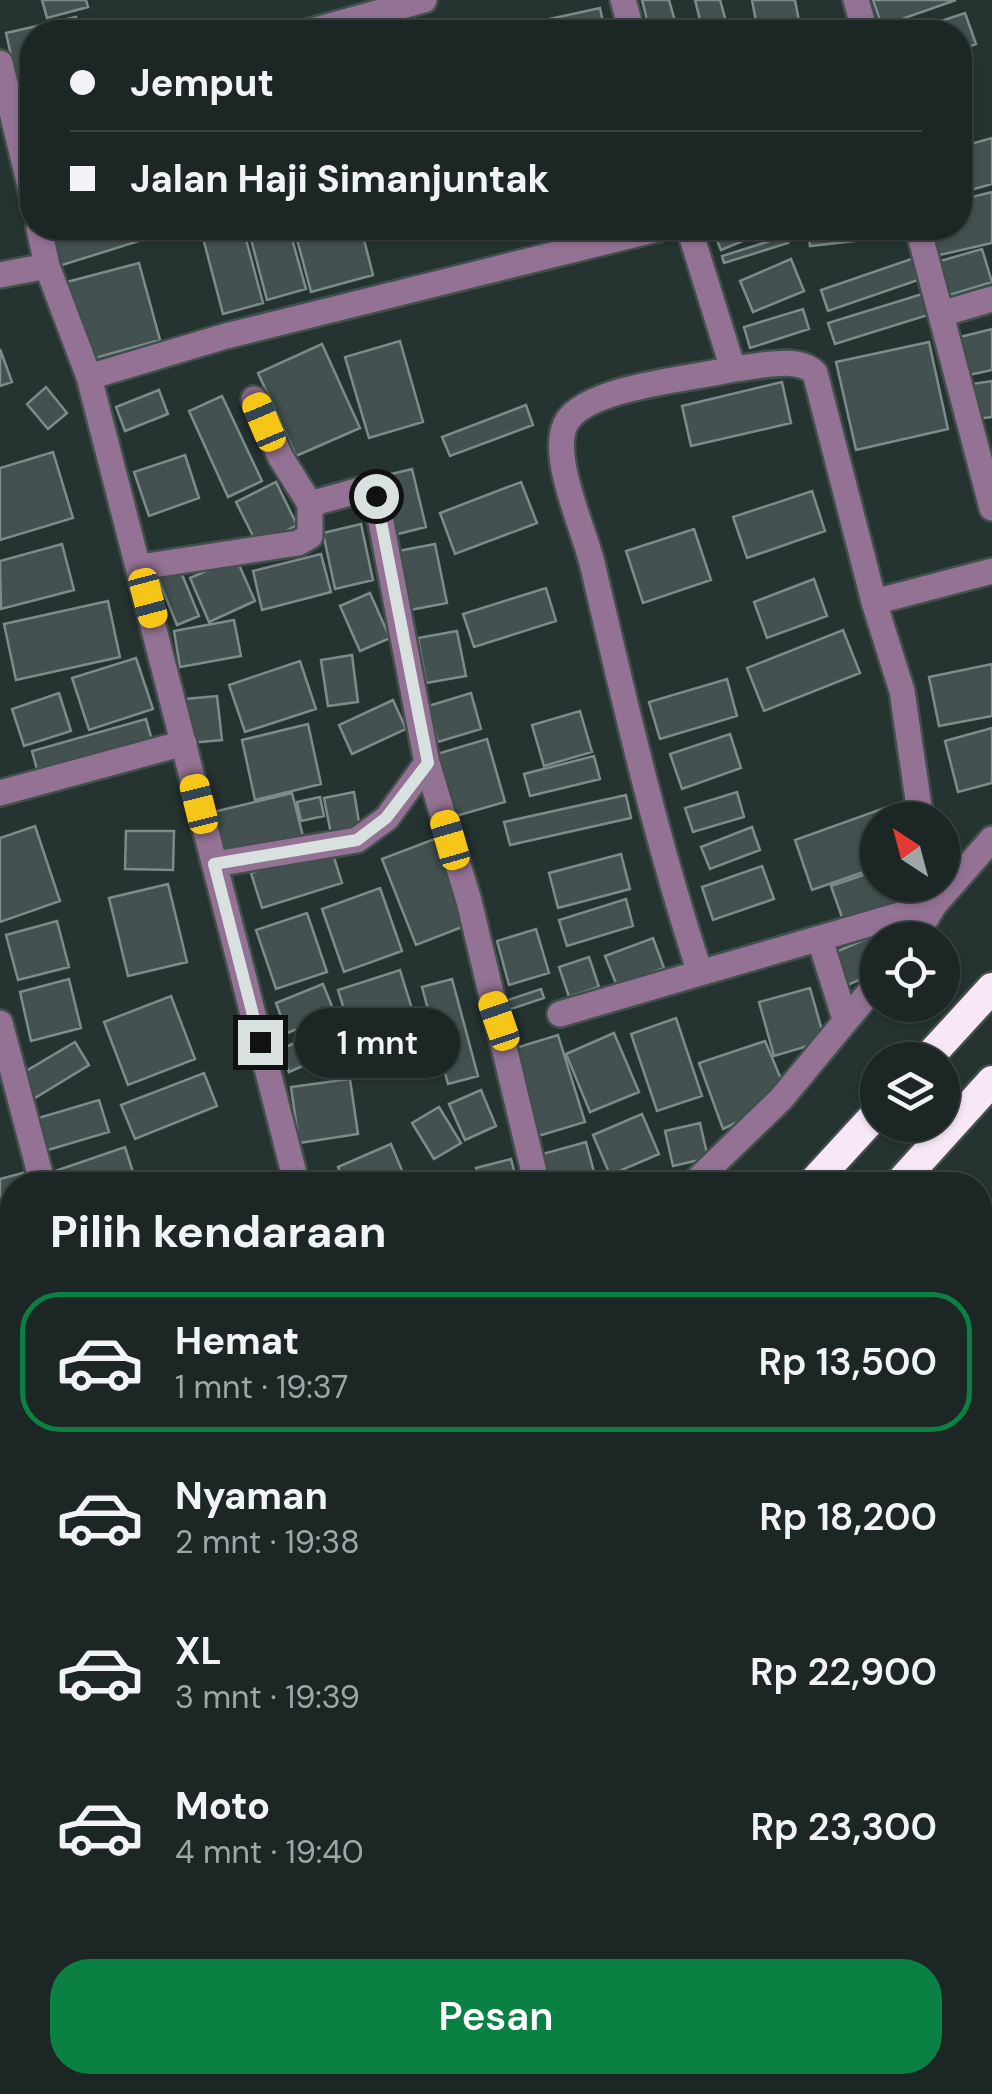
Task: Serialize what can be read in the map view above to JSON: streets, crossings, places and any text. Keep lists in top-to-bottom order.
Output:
{
  "north": "top left",
  "page": {
    "banner": ["Jemput", "Jalan Haji Simanjuntak"],
    "bubble": "1 mnt",
    "heading": "Pilih kendaraan",
    "list": [
      {
        "name": "Hemat",
        "note": "1 mnt · 19:37",
        "value": "Rp 13,500"
      },
      {
        "name": "Nyaman",
        "note": "2 mnt · 19:38",
        "value": "Rp 18,200"
      },
      {
        "name": "XL",
        "note": "3 mnt · 19:39",
        "value": "Rp 22,900"
      },
      {
        "name": "Moto",
        "note": "4 mnt · 19:40",
        "value": "Rp 23,300"
      }
    ],
    "buttons": "Pesan"
  }
}
